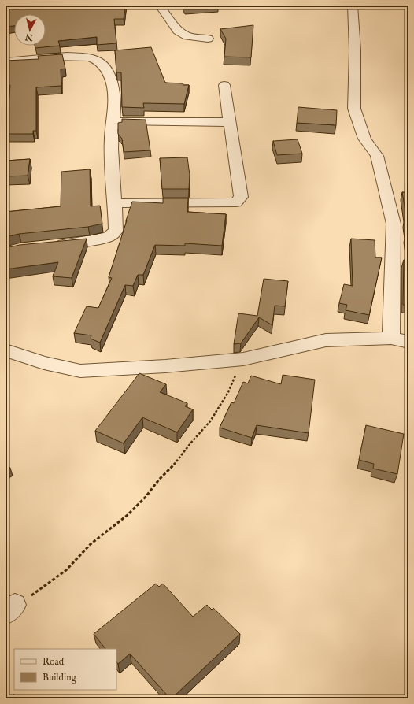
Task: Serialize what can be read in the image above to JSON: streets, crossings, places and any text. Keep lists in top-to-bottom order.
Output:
{
  "legend": ["Road", "Building"],
  "north": "bottom"
}
